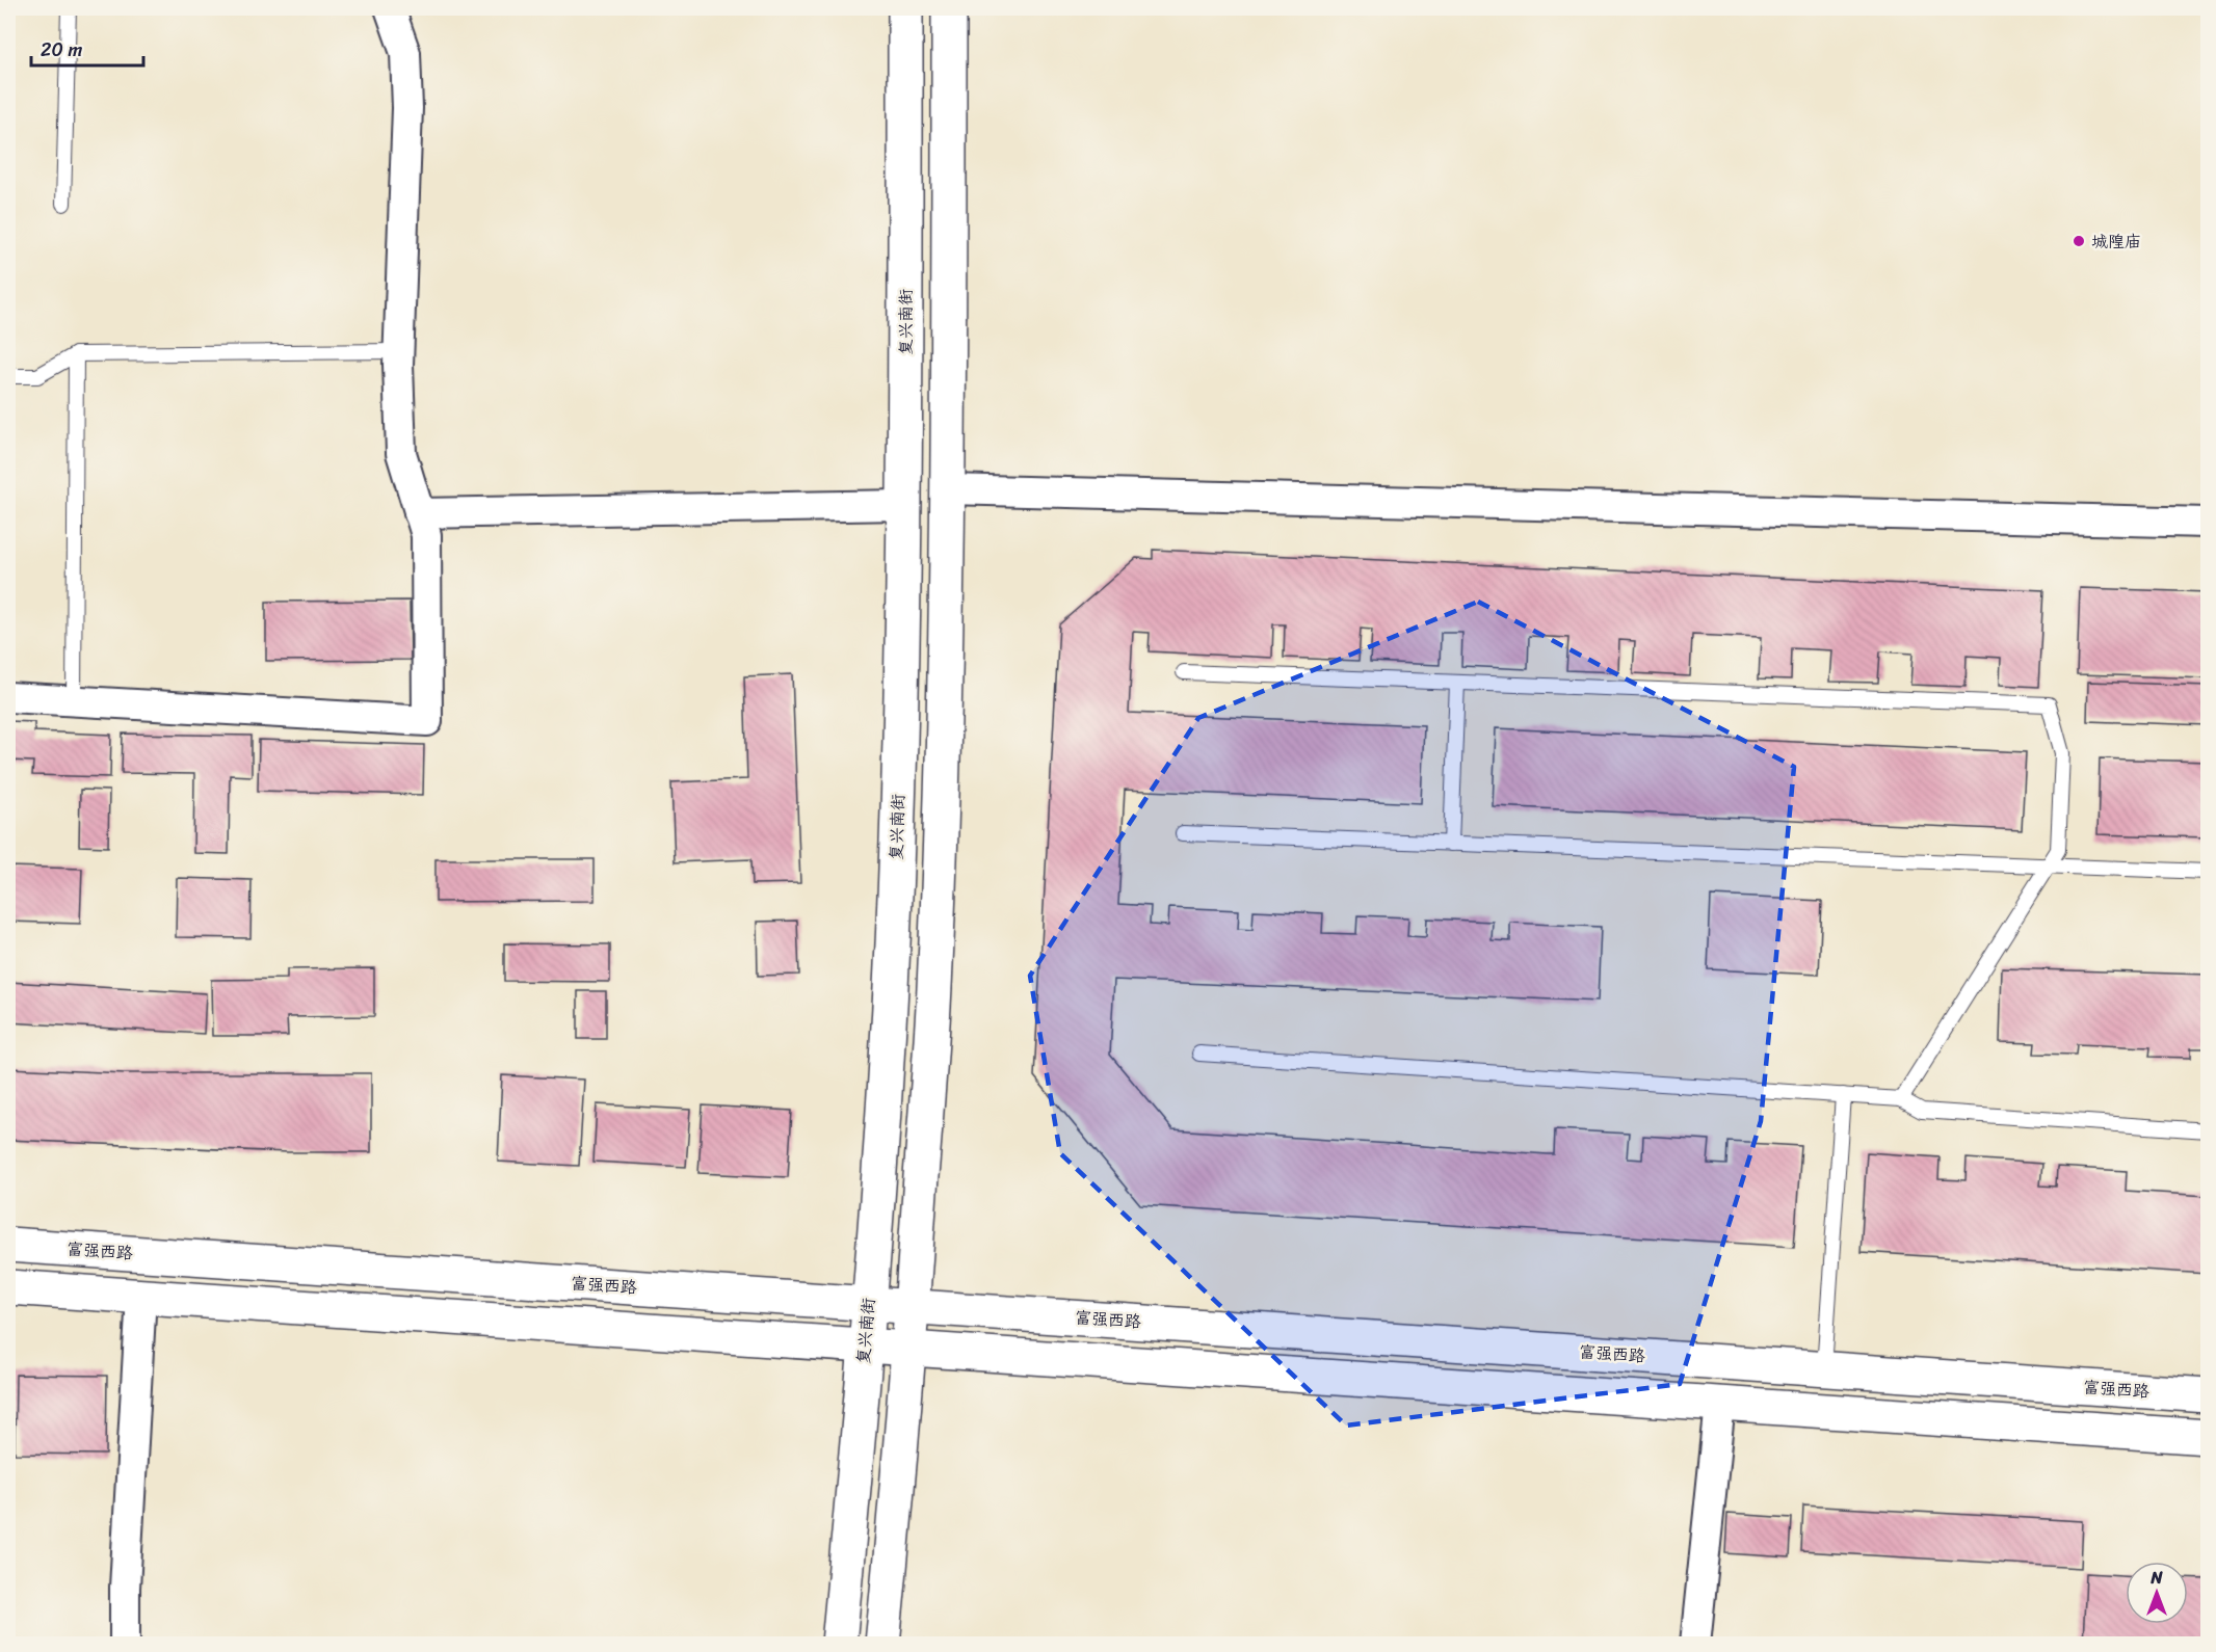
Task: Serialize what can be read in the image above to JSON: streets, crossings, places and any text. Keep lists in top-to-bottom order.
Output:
{
  "streets": {
    "main road": ["复兴南街", "富强西路"]
  },
  "crossings": [
    ["复兴南街", "富强西路"]
  ],
  "places": ["城隍庙"],
  "scale_bar": "20 m",
  "north": "top"
}
